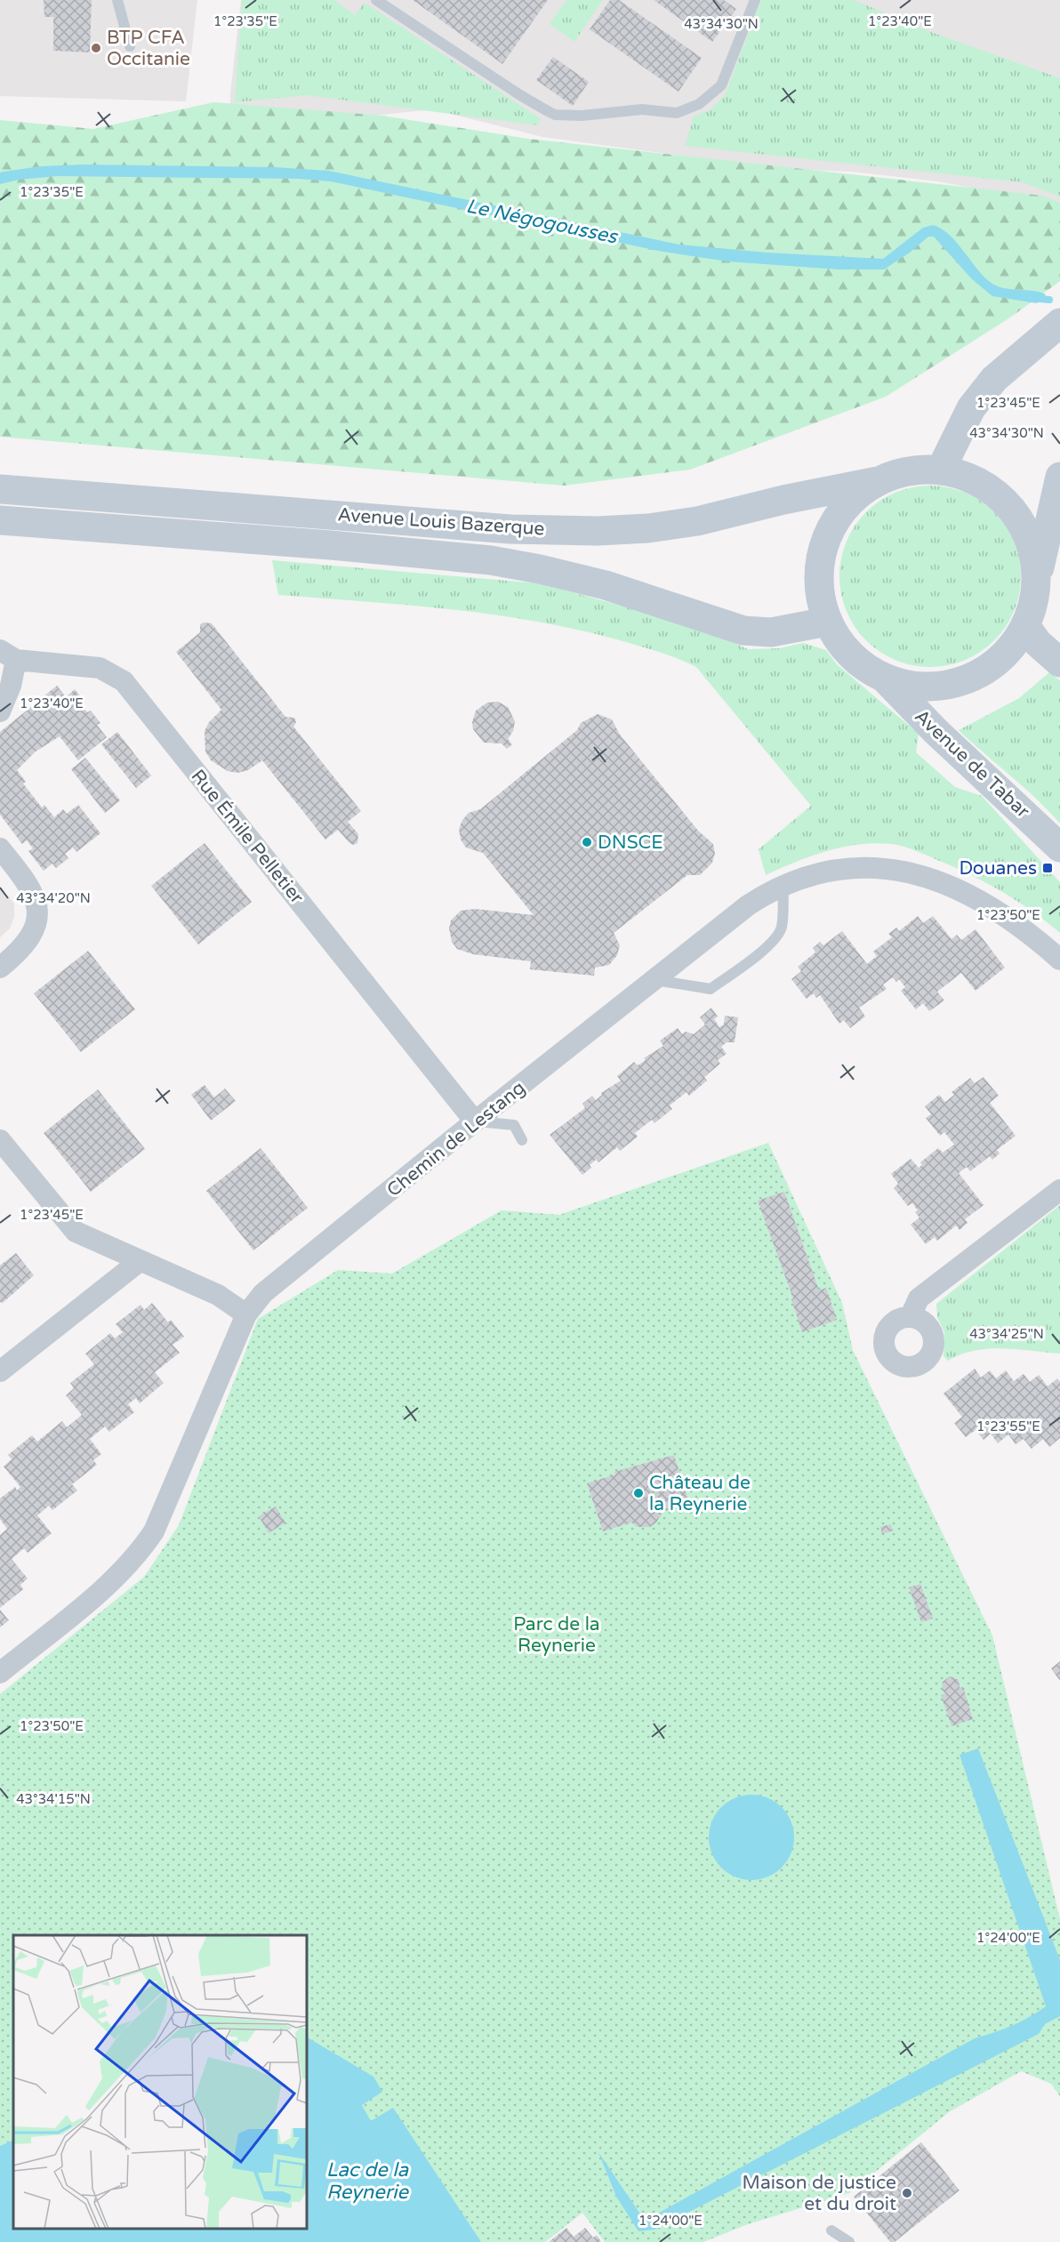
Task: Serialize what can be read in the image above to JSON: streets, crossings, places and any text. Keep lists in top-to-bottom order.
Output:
{
  "streets": {
    "main road": ["Avenue Louis Bazerque", "Avenue de Tabar"],
    "street": ["Rue Émile Pelletier", "Chemin de Lestang"]
  },
  "crossings": [
    ["Rue Émile Pelletier", "Chemin de Lestang"]
  ],
  "water": ["Le Négogousses", "Lac de la Reynerie"],
  "parks": ["Parc de la Reynerie"],
  "places": {
    "other": [
      "BTP CFA Occitanie",
      "DNSCE",
      "Château de la Reynerie",
      "Maison de justice et du droit"
    ],
    "transit": ["Douanes"]
  },
  "coordinates": [
    "1°23'35\"E",
    "1°23'40\"E",
    "43°34'30\"N",
    "1°23'45\"E",
    "43°34'20\"N",
    "1°23'50\"E",
    "43°34'25\"N",
    "1°23'55\"E",
    "43°34'15\"N",
    "1°24'00\"E"
  ]
}
